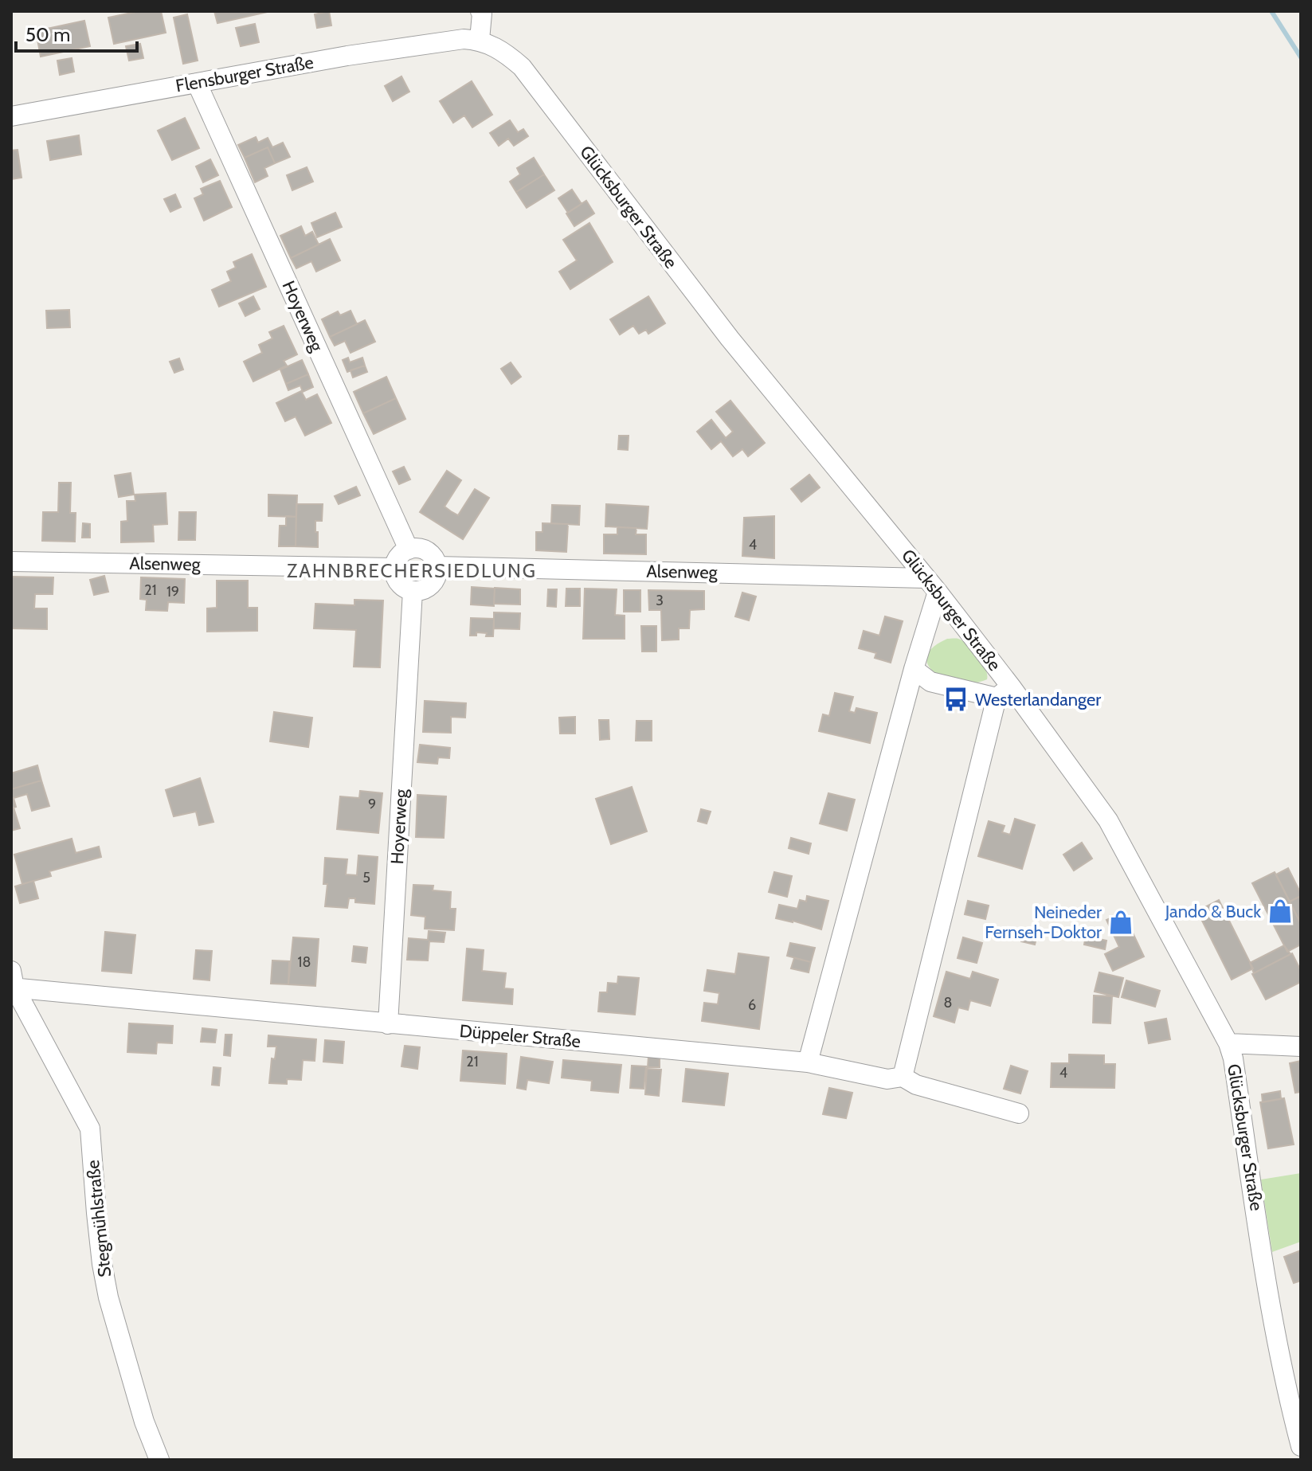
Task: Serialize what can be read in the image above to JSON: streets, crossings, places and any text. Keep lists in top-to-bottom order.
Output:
{
  "streets": {
    "street": [
      "Flensburger Straße",
      "Glücksburger Straße",
      "Hoyerweg",
      "Alsenweg",
      "Düppeler Straße",
      "Stegmühlstraße"
    ]
  },
  "crossings": [
    ["Flensburger Straße", "Glücksburger Straße"],
    ["Flensburger Straße", "Hoyerweg"],
    ["Glücksburger Straße", "Alsenweg"],
    ["Hoyerweg", "Alsenweg"],
    ["Hoyerweg", "Düppeler Straße"],
    ["Düppeler Straße", "Stegmühlstraße"]
  ],
  "districts": ["ZAHNBRECHERSIEDLUNG"],
  "places": {
    "bus stop": ["Westerlandanger"],
    "shop": ["Jando & Buck", "Neineder Fernseh-Doktor"]
  },
  "house_numbers": [
    "4",
    "21",
    "19",
    "3",
    "9",
    "5",
    "18",
    "8",
    "6",
    "21",
    "4"
  ],
  "scale_bar": "50 m"
}
